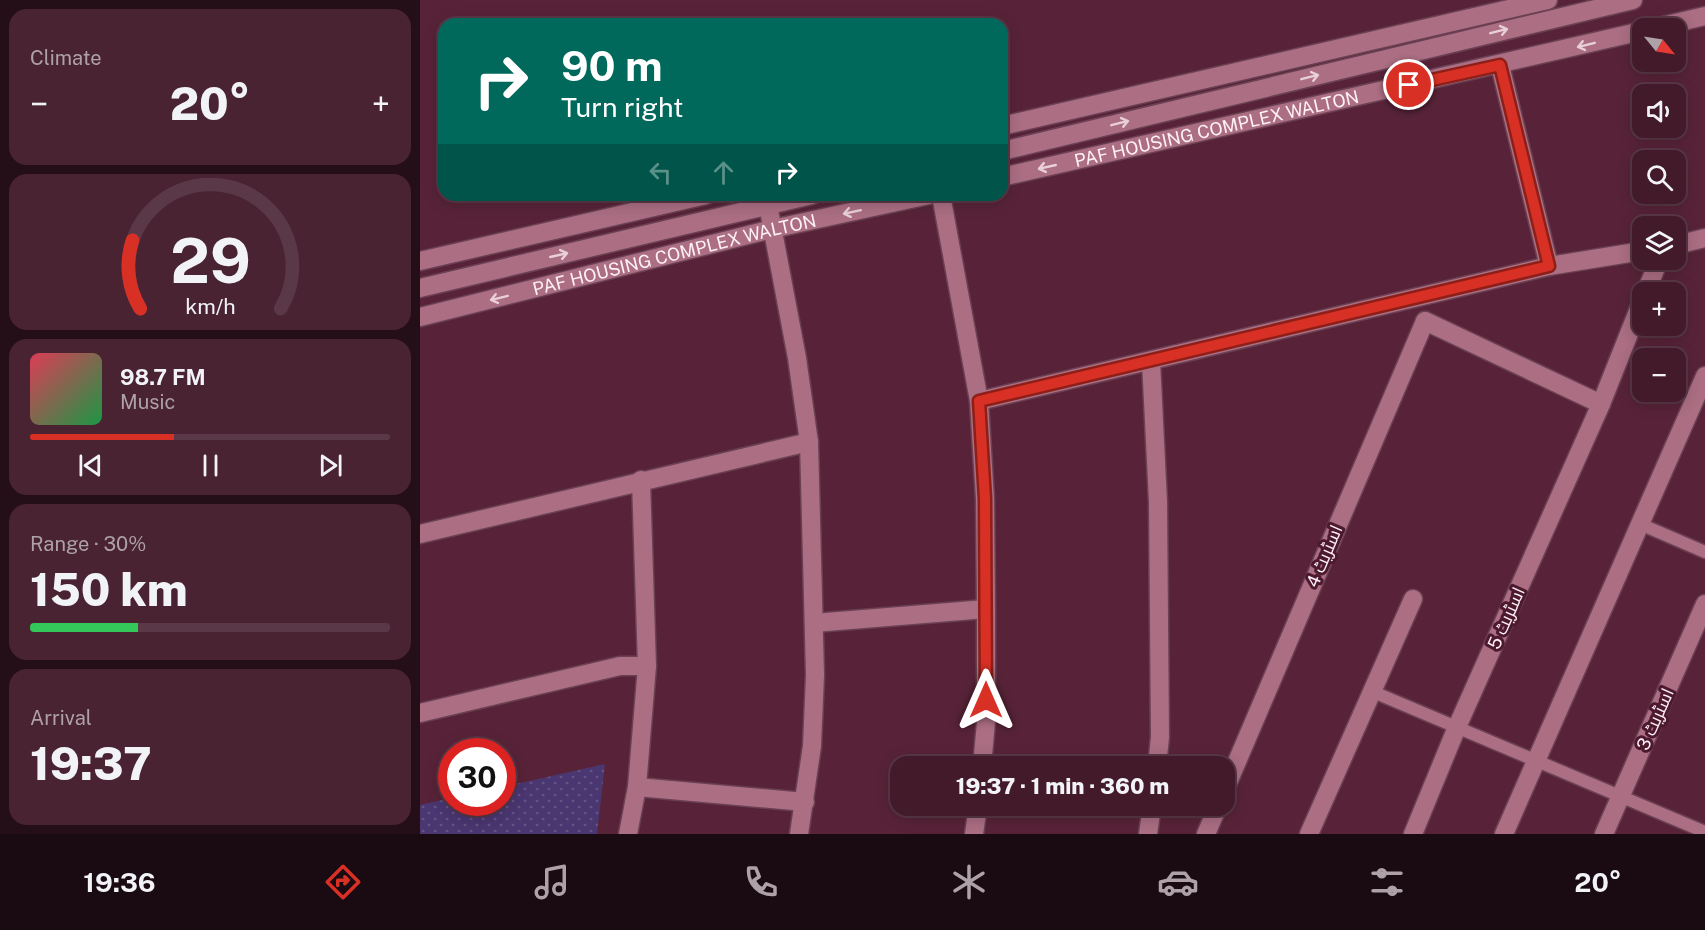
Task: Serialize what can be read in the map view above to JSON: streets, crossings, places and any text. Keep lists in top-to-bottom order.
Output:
{
  "streets": {
    "street": [
      "PAF HOUSING COMPLEX WALTON",
      "اسٹریٹ 4",
      "اسٹریٹ 5",
      "اسٹریٹ 3"
    ]
  },
  "north": "bottom right",
  "page": {
    "tile": [
      "Climate",
      ["Range · 30%", "150 km"],
      ["Arrival", "19:37"]
    ],
    "map_buttons": ["+", "−"],
    "turn": ["90 m", "Turn right"],
    "heat": ["−", "20°", "+"],
    "song": ["98.7 FM", "Music"],
    "limit": "30",
    "trip": "19:37 · 1 min · 360 m",
    "tabs": ["19:36", "20°"],
    "gauge": ["29", "km/h"]
  }
}
